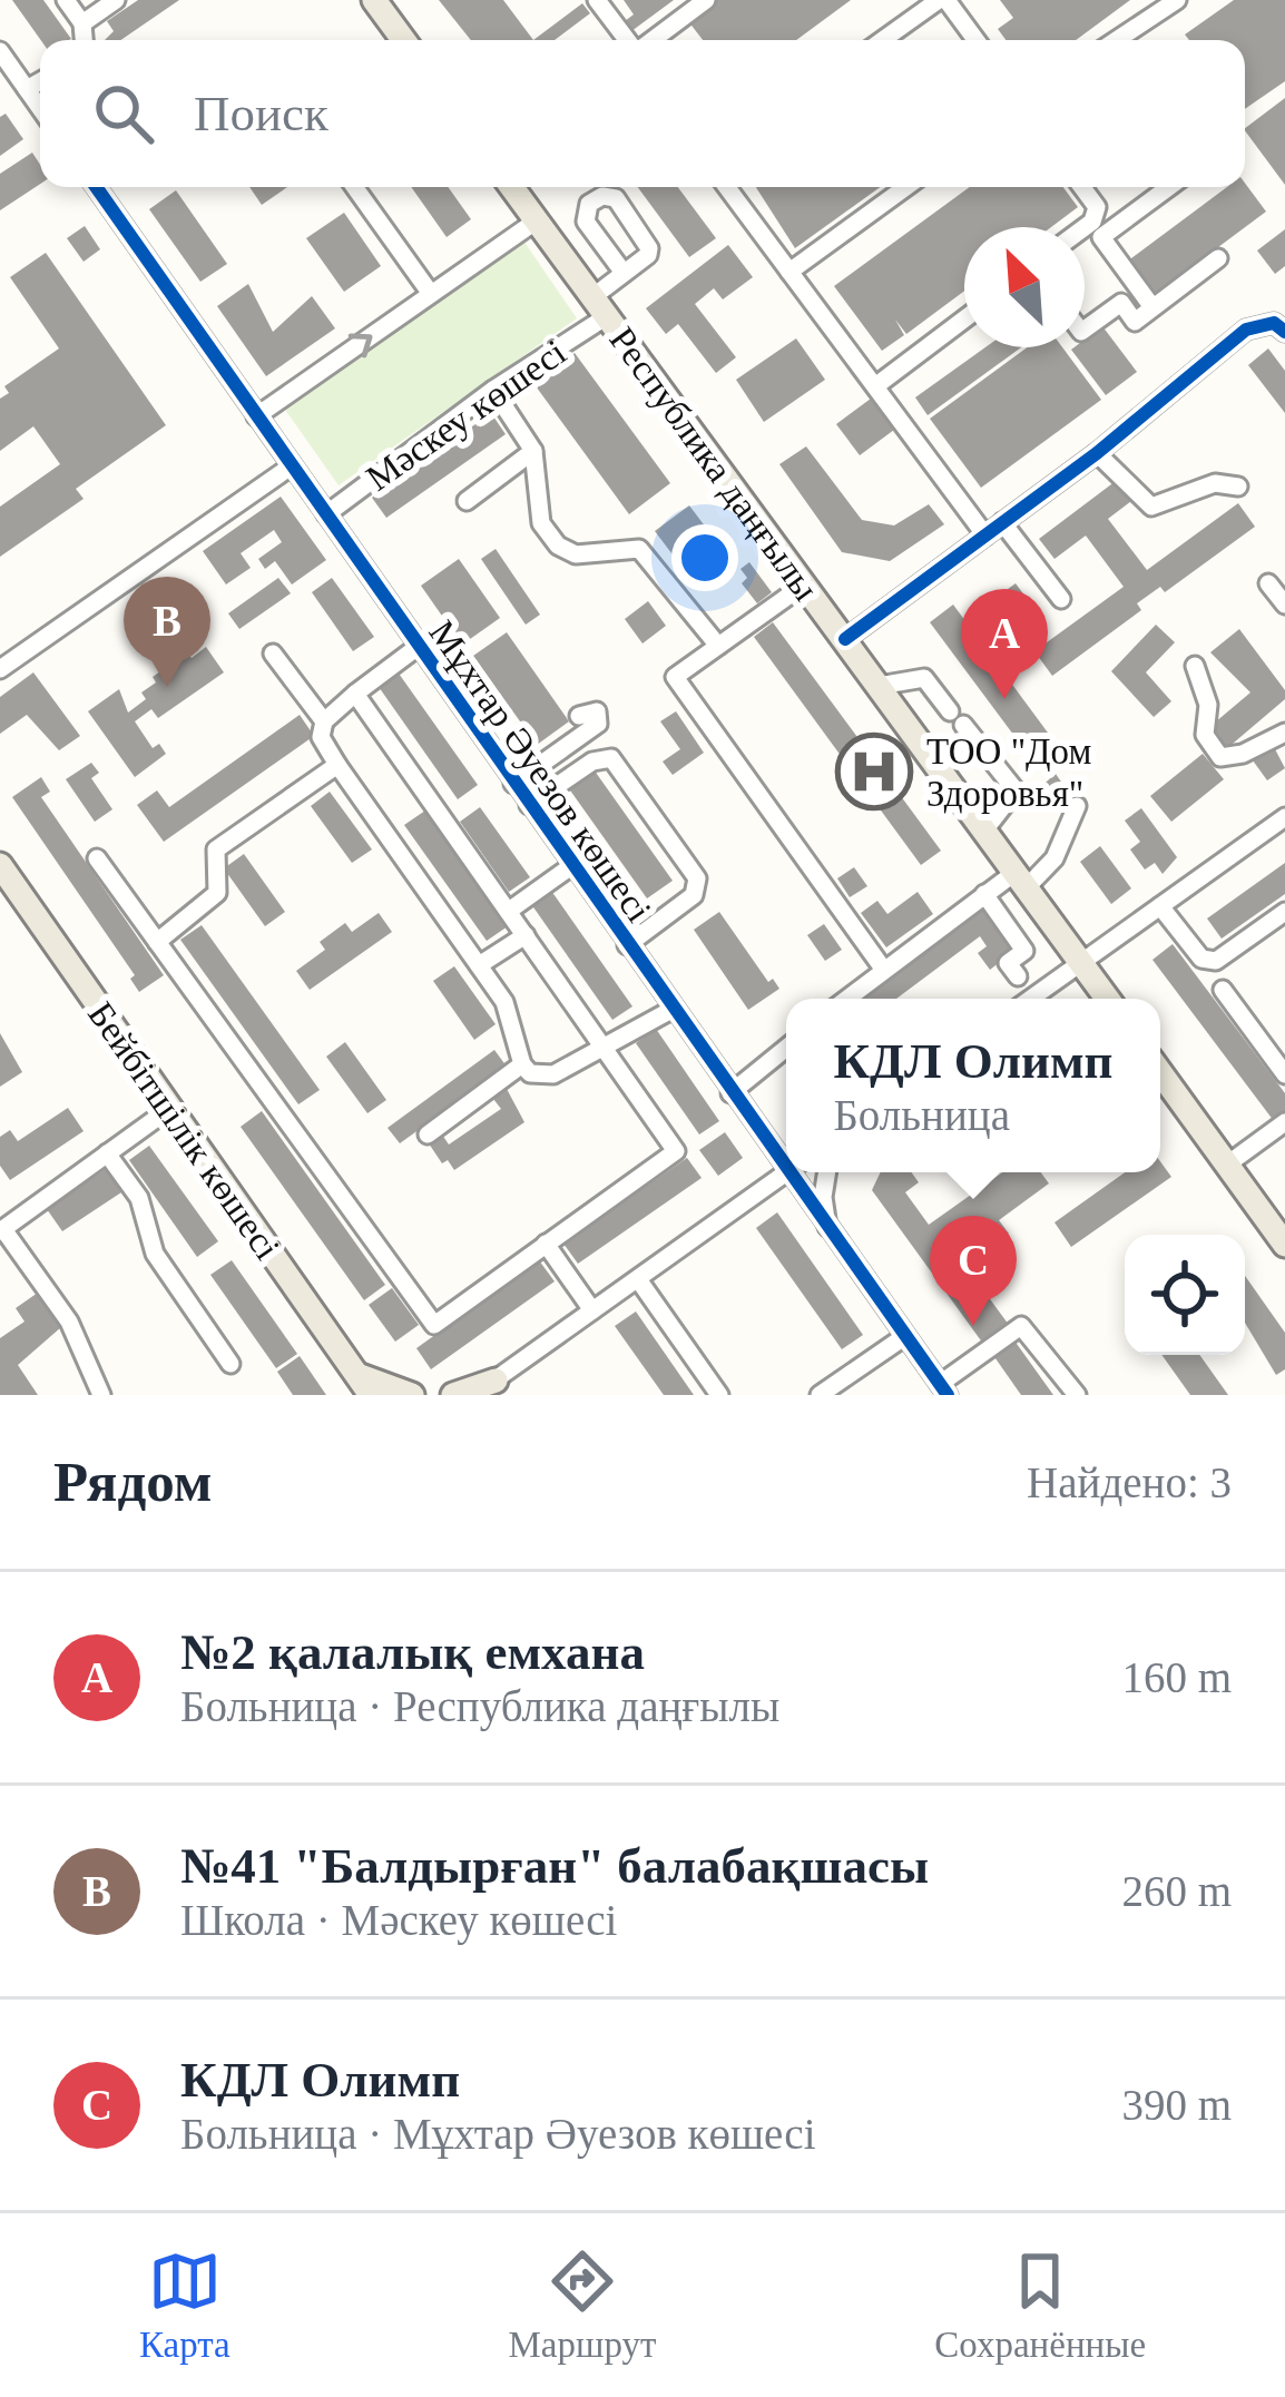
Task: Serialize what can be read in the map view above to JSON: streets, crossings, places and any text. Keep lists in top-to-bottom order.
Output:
{
  "streets": {
    "main road": ["Республика даңғылы", "Бейбітшілік көшесі"],
    "street": ["Мәскеу көшесі", "Мұхтар Әуезов көшесі"]
  },
  "crossings": [
    ["Мәскеу көшесі", "Республика даңғылы"],
    ["Мәскеу көшесі", "Мұхтар Әуезов көшесі"]
  ],
  "places": {
    "hospital": ["ТОО \"Дом Здоровья\""]
  },
  "north": "top left",
  "page": {
    "search": "Поиск",
    "pins": ["B", "A", "C"],
    "popup": ["КДЛ Олимп", "Больница"],
    "heading": ["Рядом", "Найдено: 3"],
    "list": [
      {
        "mark": "A",
        "name": "№2 қалалық емхана",
        "note": "Больница · Республика даңғылы",
        "value": "160 m"
      },
      {
        "mark": "B",
        "name": "№41 \"Балдырған\" балабақшасы",
        "note": "Школа · Мәскеу көшесі",
        "value": "260 m"
      },
      {
        "mark": "C",
        "name": "КДЛ Олимп",
        "note": "Больница · Мұхтар Әуезов көшесі",
        "value": "390 m"
      }
    ],
    "nav": ["Карта", "Маршрут", "Сохранённые"]
  }
}
